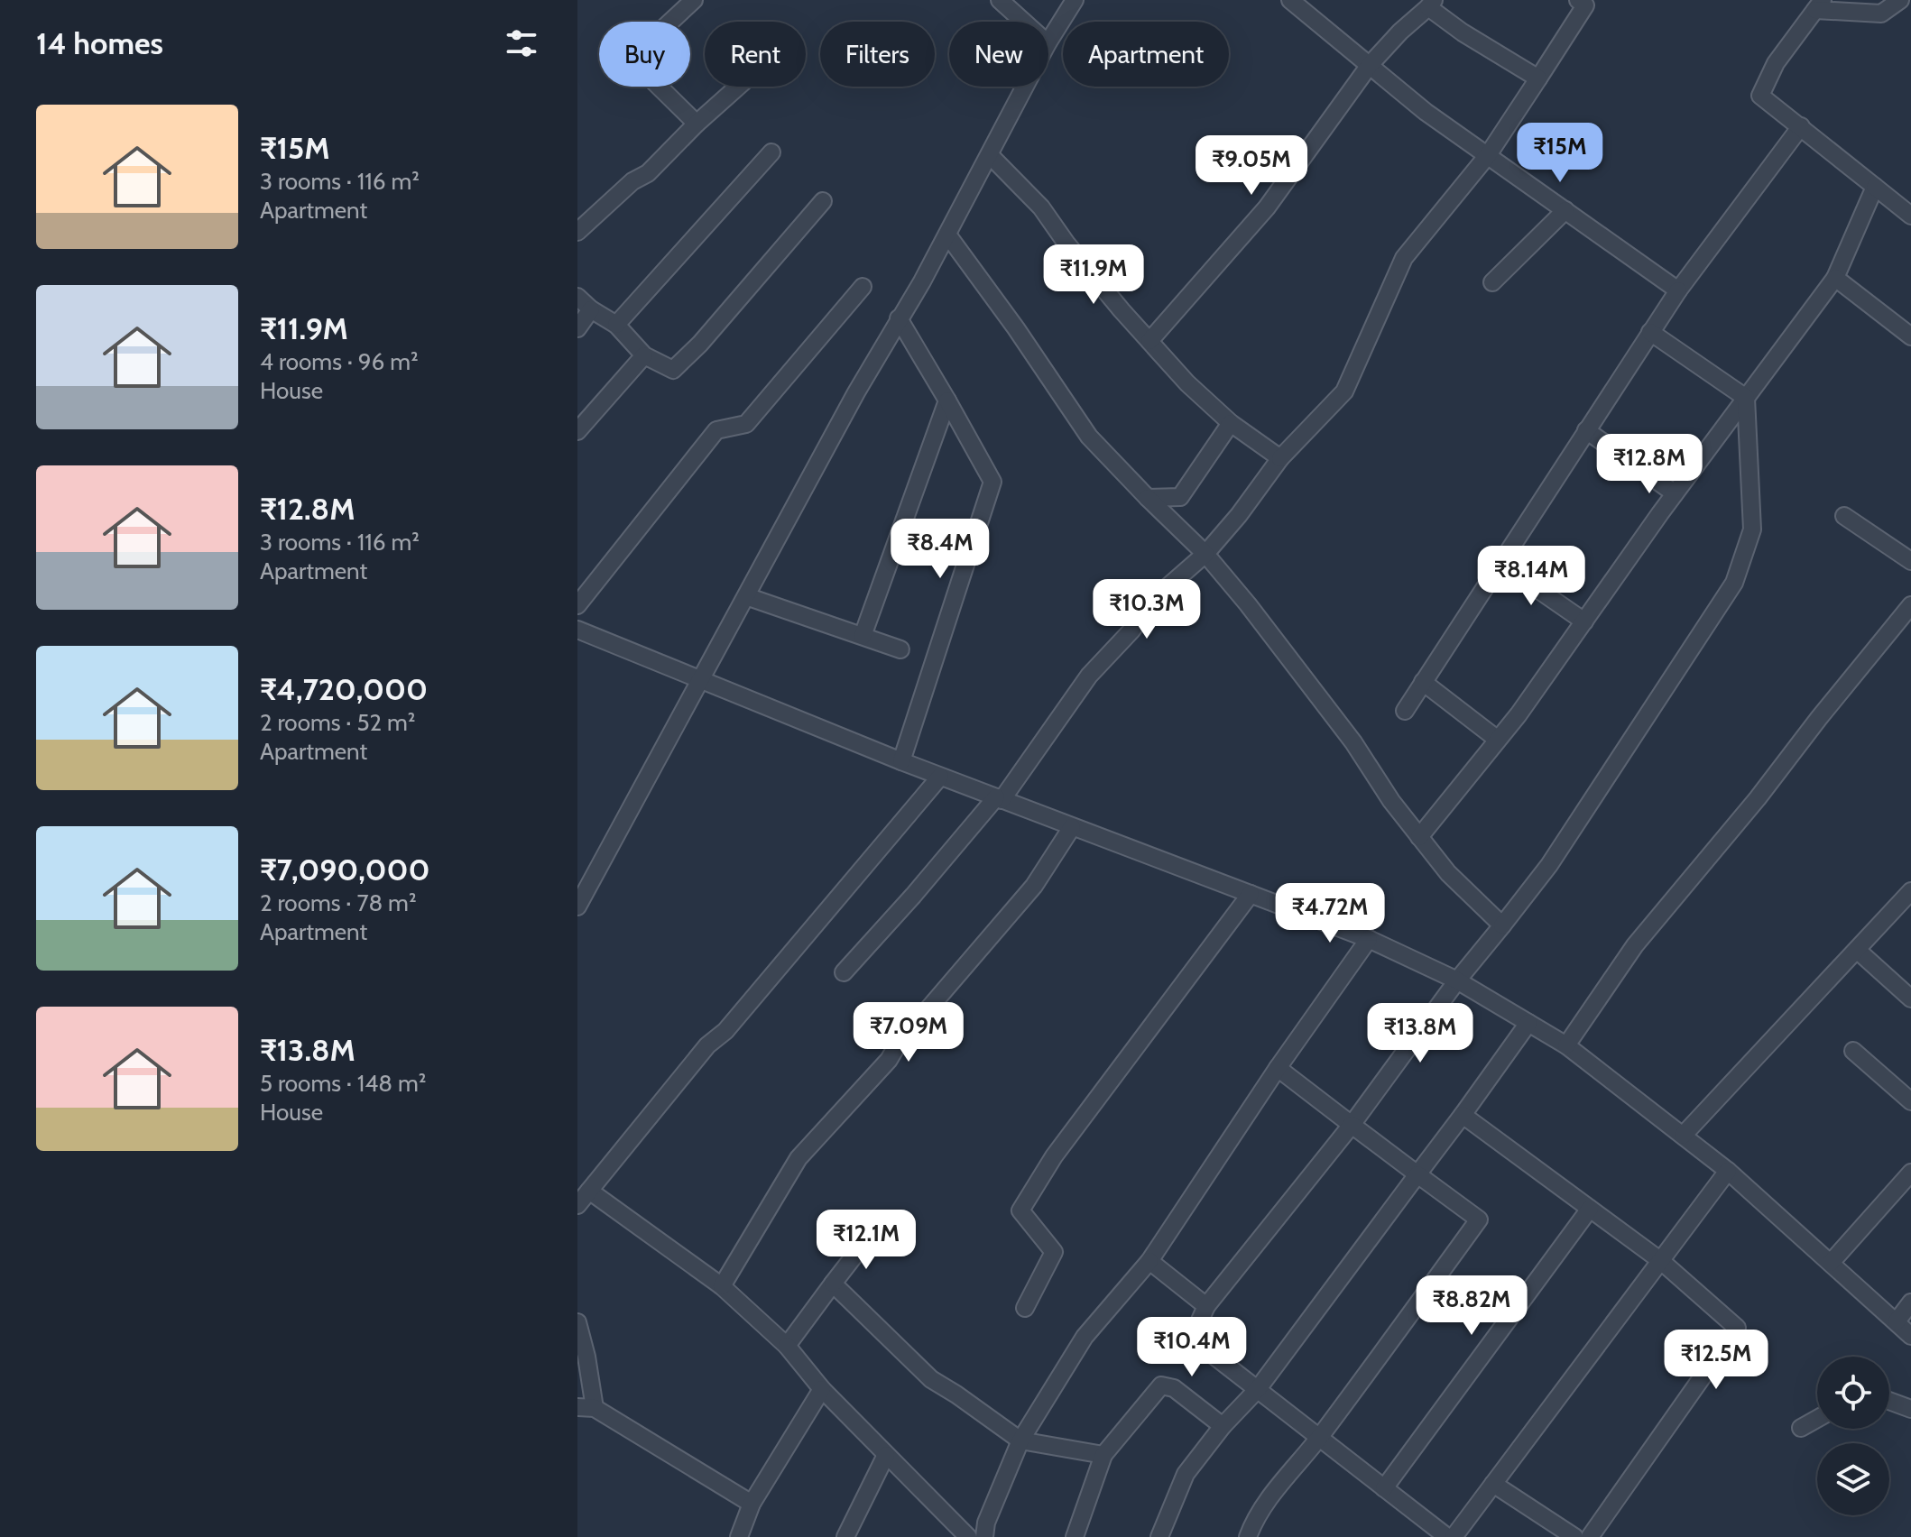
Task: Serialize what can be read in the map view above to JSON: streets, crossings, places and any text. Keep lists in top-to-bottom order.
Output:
{
  "page": {
    "heading": "14 homes",
    "chip": [
      "Buy",
      "Rent",
      "Filters",
      "New",
      "Apartment"
    ],
    "list": [
      {
        "name": "₹15M",
        "note": "3 rooms · 116 m² · Apartment"
      },
      {
        "name": "₹11.9M",
        "note": "4 rooms · 96 m² · House"
      },
      {
        "name": "₹12.8M",
        "note": "3 rooms · 116 m² · Apartment"
      },
      {
        "name": "₹4,720,000",
        "note": "2 rooms · 52 m² · Apartment"
      },
      {
        "name": "₹7,090,000",
        "note": "2 rooms · 78 m² · Apartment"
      },
      {
        "name": "₹13.8M",
        "note": "5 rooms · 148 m² · House"
      }
    ],
    "price": [
      "₹15M",
      "₹9.05M",
      "₹11.9M",
      "₹12.8M",
      "₹8.4M",
      "₹8.14M",
      "₹10.3M",
      "₹4.72M",
      "₹7.09M",
      "₹13.8M",
      "₹12.1M",
      "₹8.82M",
      "₹10.4M",
      "₹12.5M"
    ]
  }
}
